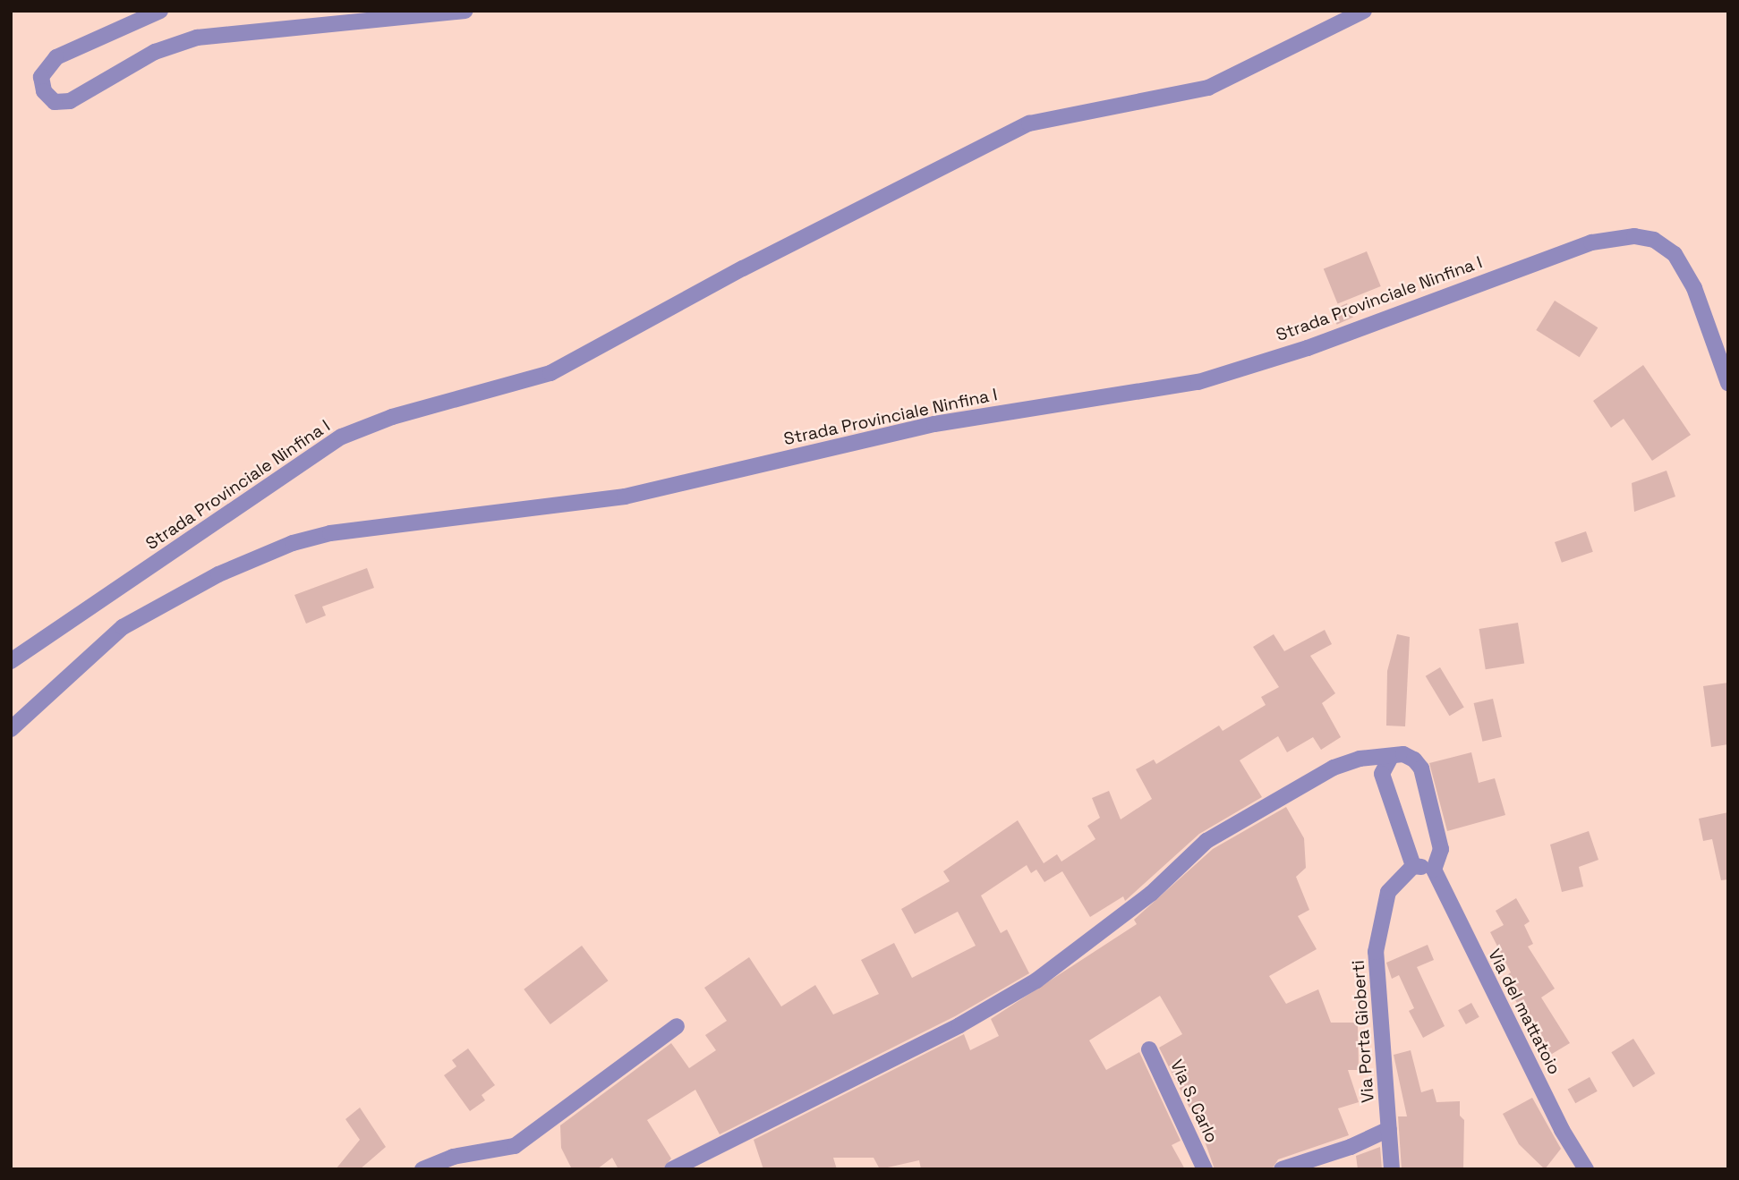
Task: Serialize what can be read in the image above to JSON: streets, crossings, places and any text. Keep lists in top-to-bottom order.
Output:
{
  "streets": {
    "street": [
      "Strada Provinciale Ninfina I",
      "Via del mattatoio",
      "Via Porta Gioberti",
      "Via S. Carlo"
    ]
  }
}
